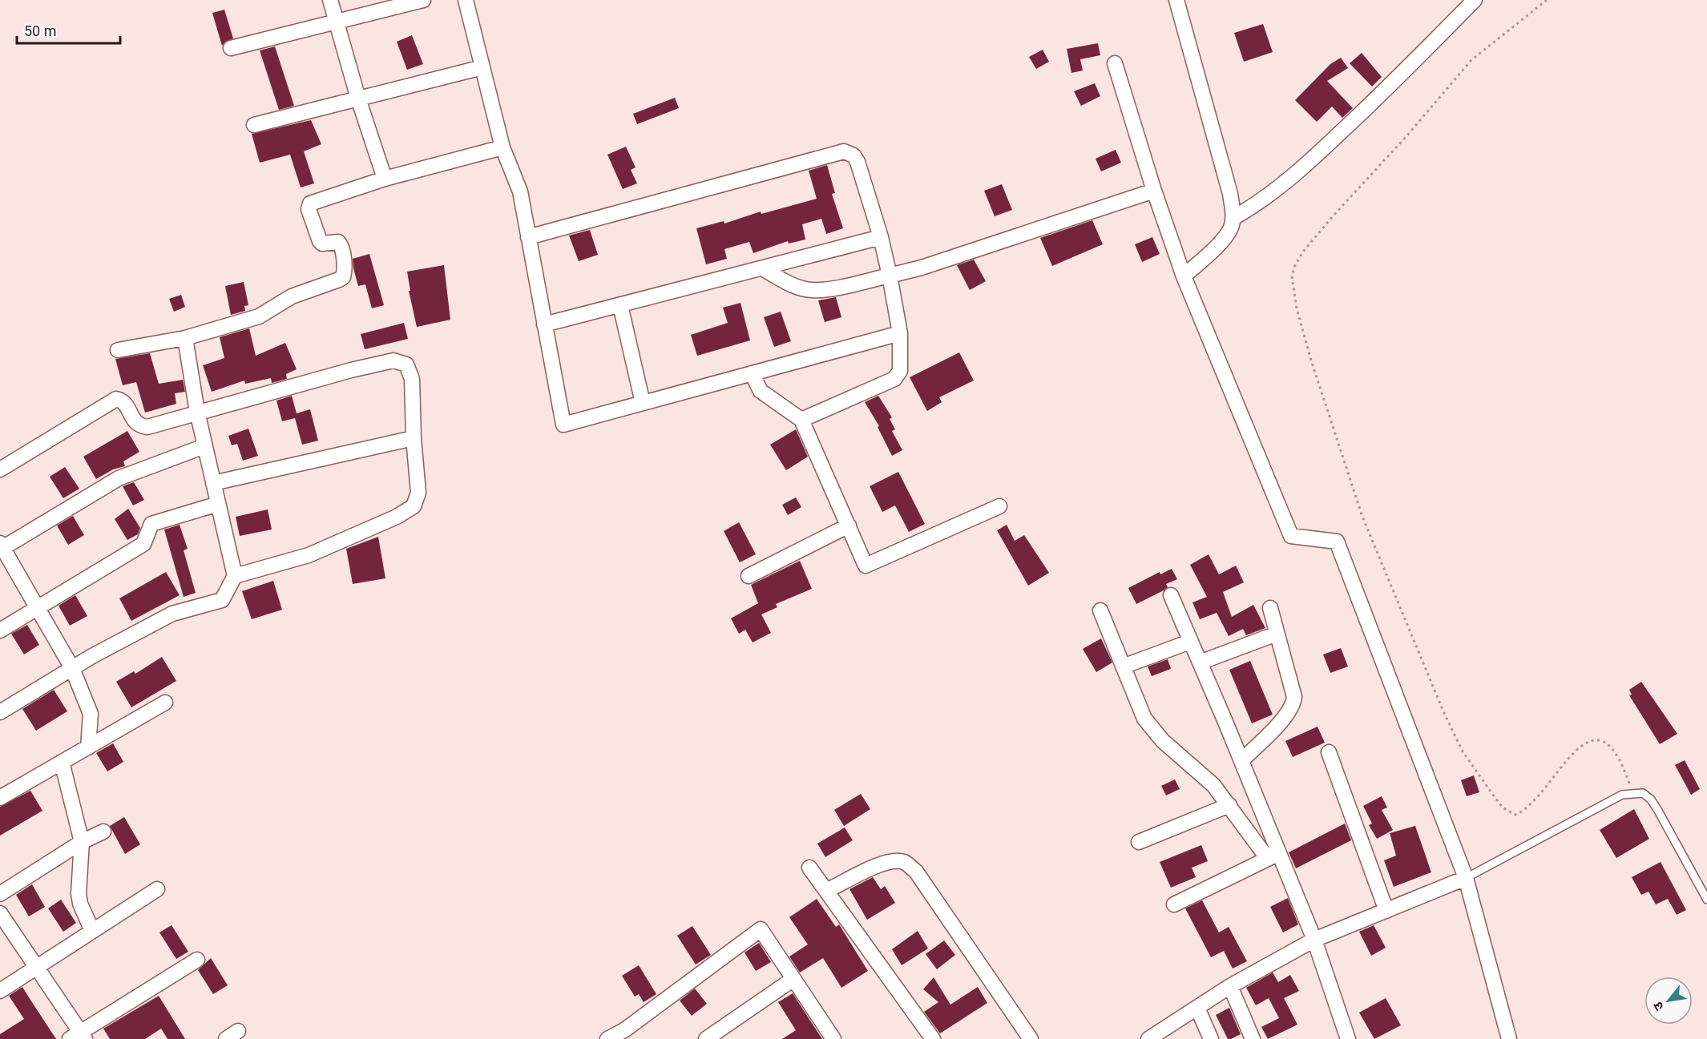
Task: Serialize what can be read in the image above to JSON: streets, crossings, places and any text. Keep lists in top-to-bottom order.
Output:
{
  "scale_bar": "50 m",
  "north": "bottom left"
}
